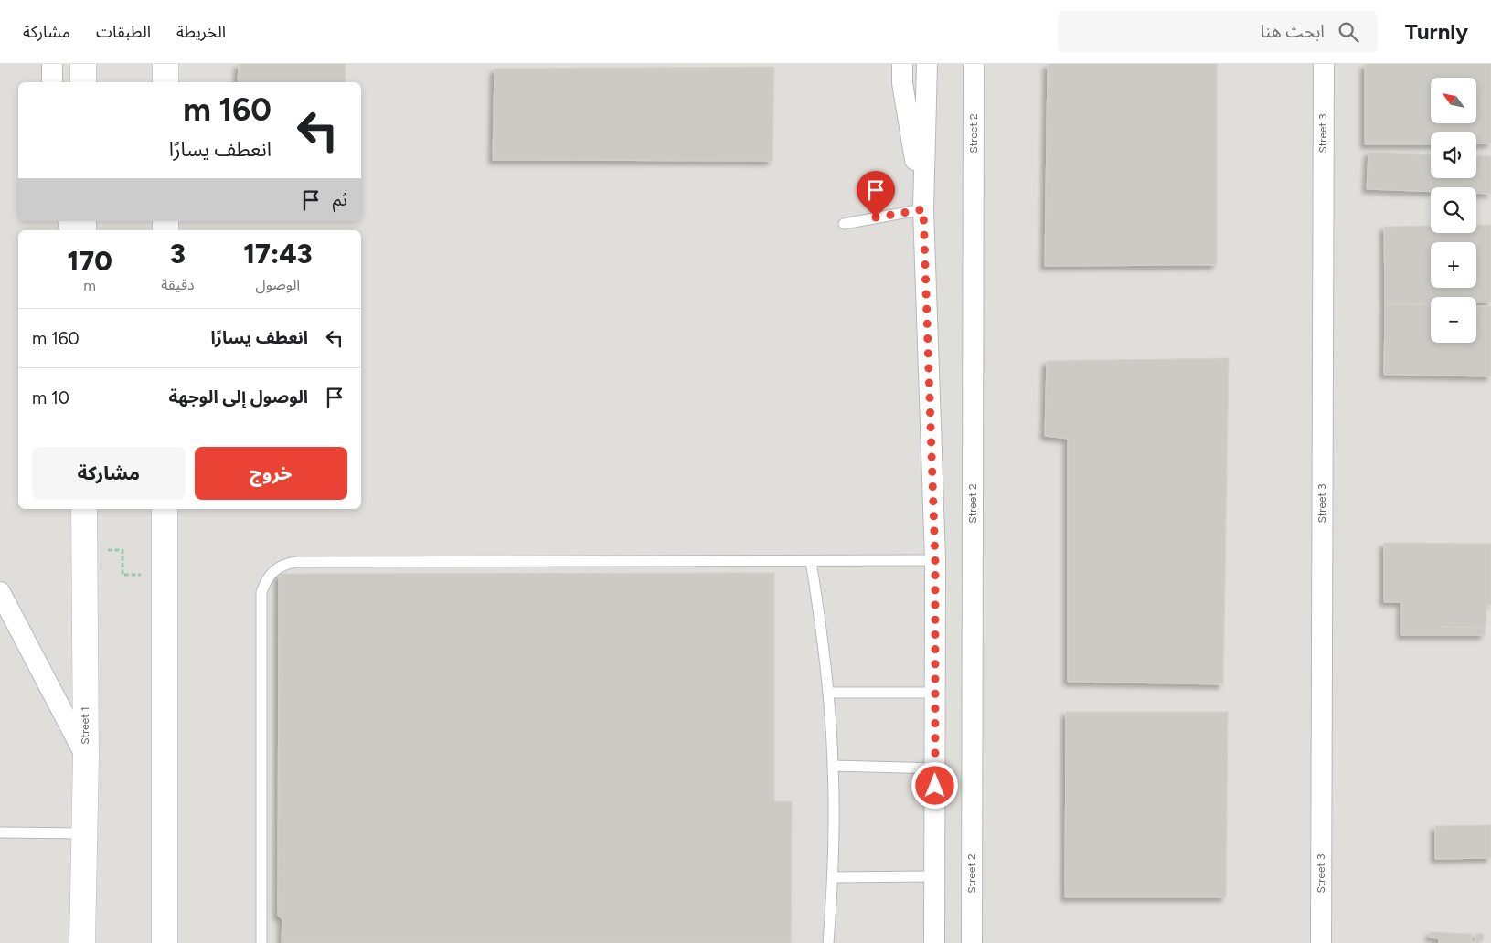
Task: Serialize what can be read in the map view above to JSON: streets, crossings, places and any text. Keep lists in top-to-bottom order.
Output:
{
  "streets": {
    "street": ["Street 2", "Street 3", "Street 1"]
  },
  "north": "top left",
  "page": {
    "header": "Turnly",
    "search": "ابحث هنا",
    "nav": ["الخريطة", "الطبقات", "مشاركة"],
    "map_buttons": ["+", "−"],
    "turn": ["160 m", "انعطف يسارًا"],
    "then": "ثم",
    "eta": [
      "17:43",
      "الوصول",
      "3",
      "دقيقة",
      "170",
      "m"
    ],
    "list": [
      {
        "name": "انعطف يسارًا",
        "value": "160 m"
      },
      {
        "name": "الوصول إلى الوجهة",
        "value": "10 m"
      }
    ],
    "buttons": ["خروج", "مشاركة"]
  }
}
